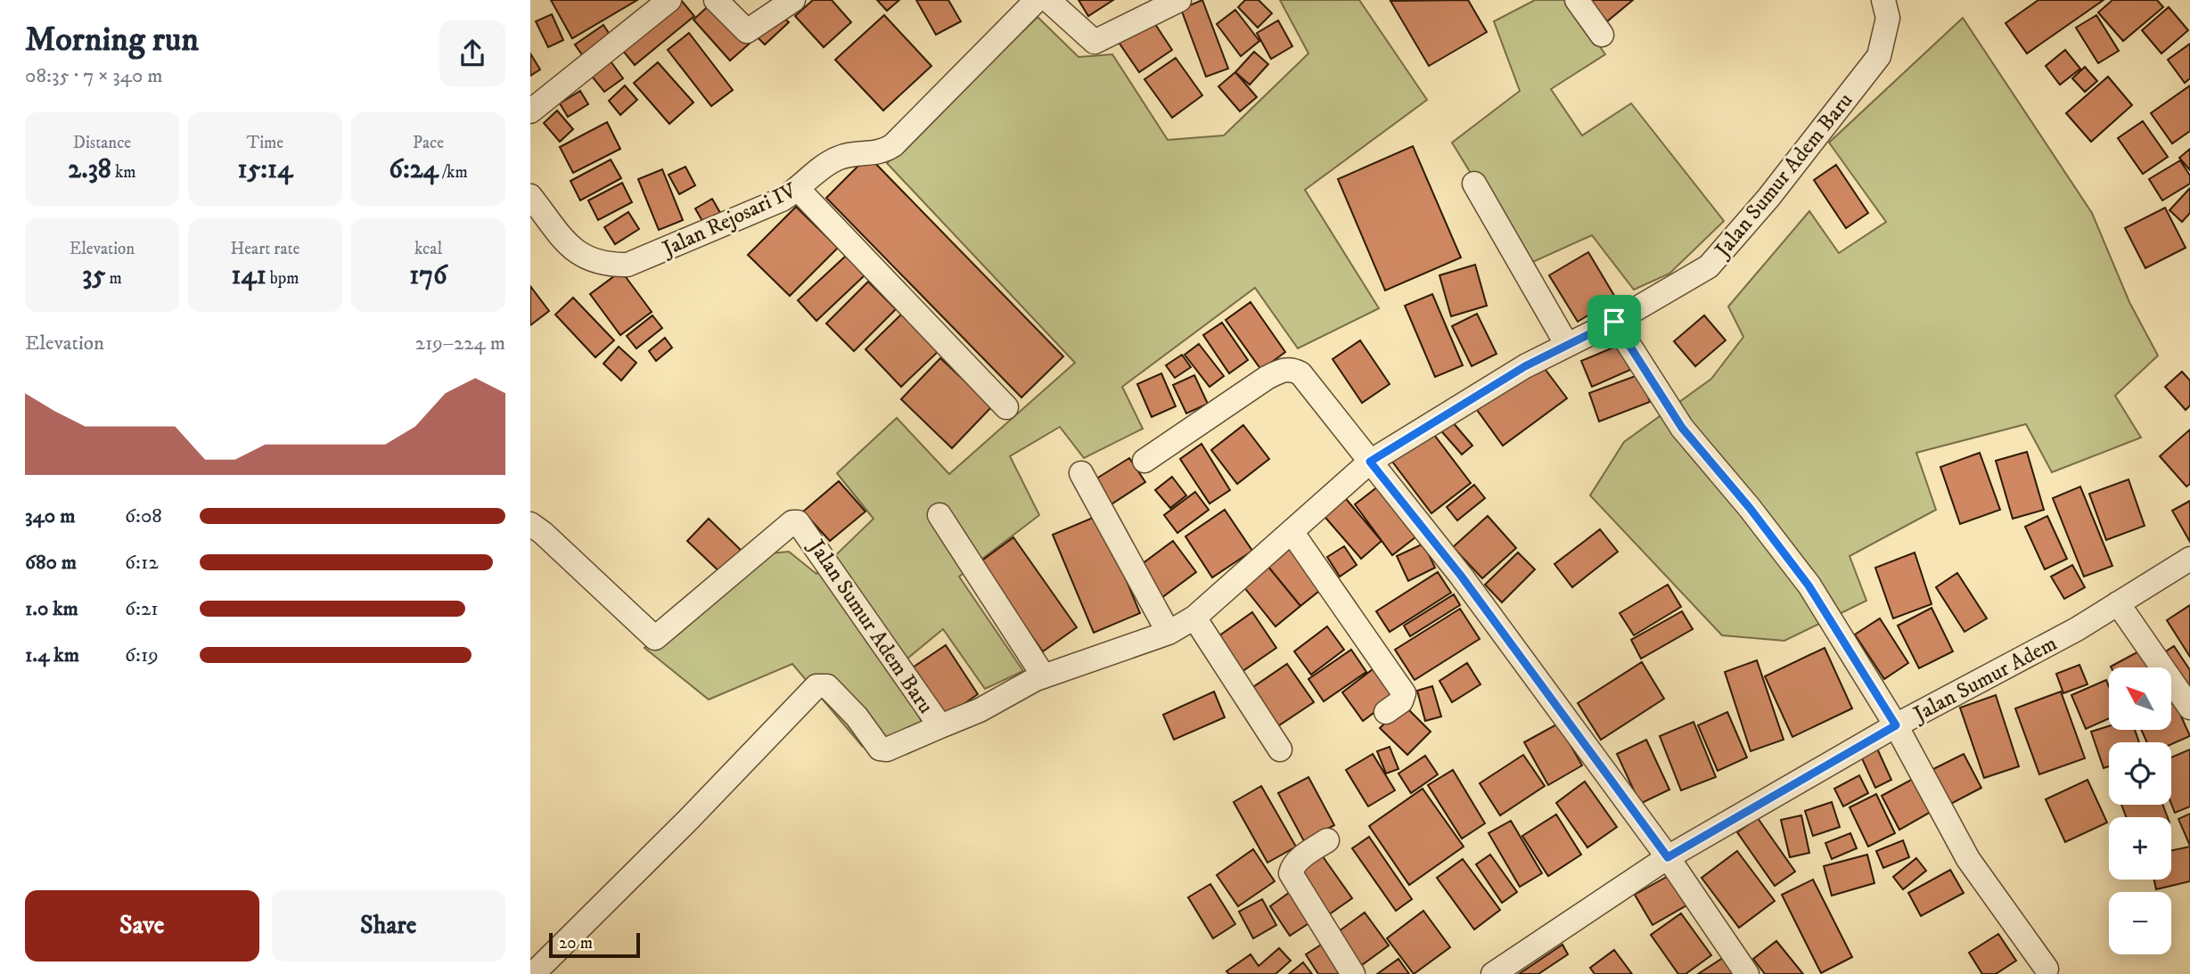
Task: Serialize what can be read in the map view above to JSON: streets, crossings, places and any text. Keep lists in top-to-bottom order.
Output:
{
  "streets": {
    "street": ["Jalan Sumur Adem Baru", "Jalan Rejosari IV", "Jalan Sumur Adem"]
  },
  "scale_bar": "20 m",
  "north": "top left",
  "page": {
    "heading": ["Morning run", "08:35 · 7 × 340 m"],
    "stats": [
      ["Distance", "2.38 km"],
      ["Time", "15:14"],
      ["Pace", "6:24 /km"],
      ["Elevation", "35 m"],
      ["Heart rate", "141 bpm"],
      ["kcal", "176"]
    ],
    "chart": ["Elevation", "219–224 m"],
    "list": [
      {
        "name": "340 m",
        "note": "6:08"
      },
      {
        "name": "680 m",
        "note": "6:12"
      },
      {
        "name": "1.0 km",
        "note": "6:21"
      },
      {
        "name": "1.4 km",
        "note": "6:19"
      }
    ],
    "map_buttons": ["+", "−"],
    "buttons": ["Save", "Share"],
    "scale": "20 m"
  }
}
